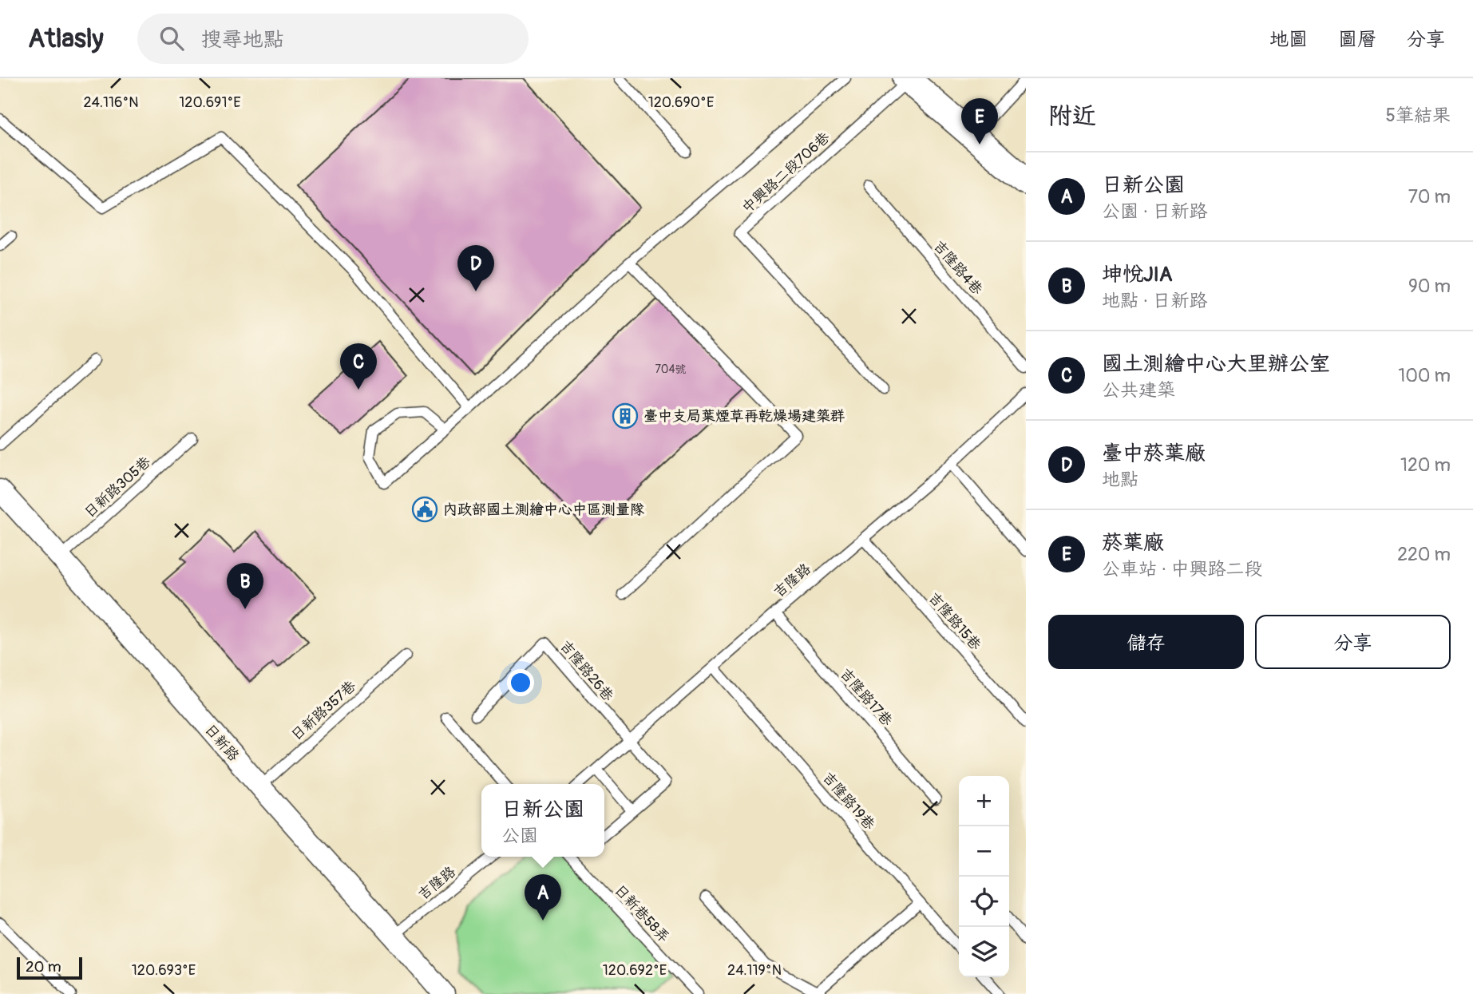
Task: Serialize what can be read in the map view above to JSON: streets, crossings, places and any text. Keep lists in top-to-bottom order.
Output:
{
  "streets": {
    "street": ["日新路"],
    "lane": [
      "中興路二段706巷",
      "吉隆路4巷",
      "日新路305巷",
      "吉隆路",
      "吉隆路15巷",
      "吉隆路26巷",
      "吉隆路17巷",
      "日新路357巷",
      "吉隆路19巷",
      "日新巷58弄"
    ]
  },
  "crossings": [
    ["日新路305巷", "日新路"],
    ["吉隆路", "吉隆路15巷"],
    ["吉隆路", "吉隆路26巷"],
    ["吉隆路", "吉隆路17巷"],
    ["吉隆路", "日新路"],
    ["吉隆路", "吉隆路19巷"],
    ["日新路357巷", "日新路"]
  ],
  "places": {
    "building": ["臺中支局葉煙草再乾燥場建築群"],
    "public building": ["內政部國土測繪中心中區測量隊"]
  },
  "house_numbers": ["704號"],
  "scale_bar": "20 m",
  "page": {
    "header": "Atlasly",
    "search": "搜尋地點",
    "nav": ["地圖", "圖層", "分享"],
    "heading": ["附近", "5筆結果"],
    "pins": [
      "E",
      "D",
      "C",
      "B",
      "A"
    ],
    "list": [
      {
        "mark": "A",
        "name": "日新公園",
        "note": "公園 · 日新路",
        "value": "70 m"
      },
      {
        "mark": "B",
        "name": "坤悅JIA",
        "note": "地點 · 日新路",
        "value": "90 m"
      },
      {
        "mark": "C",
        "name": "國土測繪中心大里辦公室",
        "note": "公共建築",
        "value": "100 m"
      },
      {
        "mark": "D",
        "name": "臺中菸葉廠",
        "note": "地點",
        "value": "120 m"
      },
      {
        "mark": "E",
        "name": "菸葉廠",
        "note": "公車站 · 中興路二段",
        "value": "220 m"
      }
    ],
    "buttons": ["儲存", "分享"],
    "map_buttons": ["+", "−"],
    "popup": ["日新公園", "公園"],
    "scale": "20 m"
  },
  "coordinates": [
    "24.116°N",
    "120.691°E",
    "120.690°E",
    "120.693°E",
    "120.692°E",
    "24.119°N"
  ]
}
